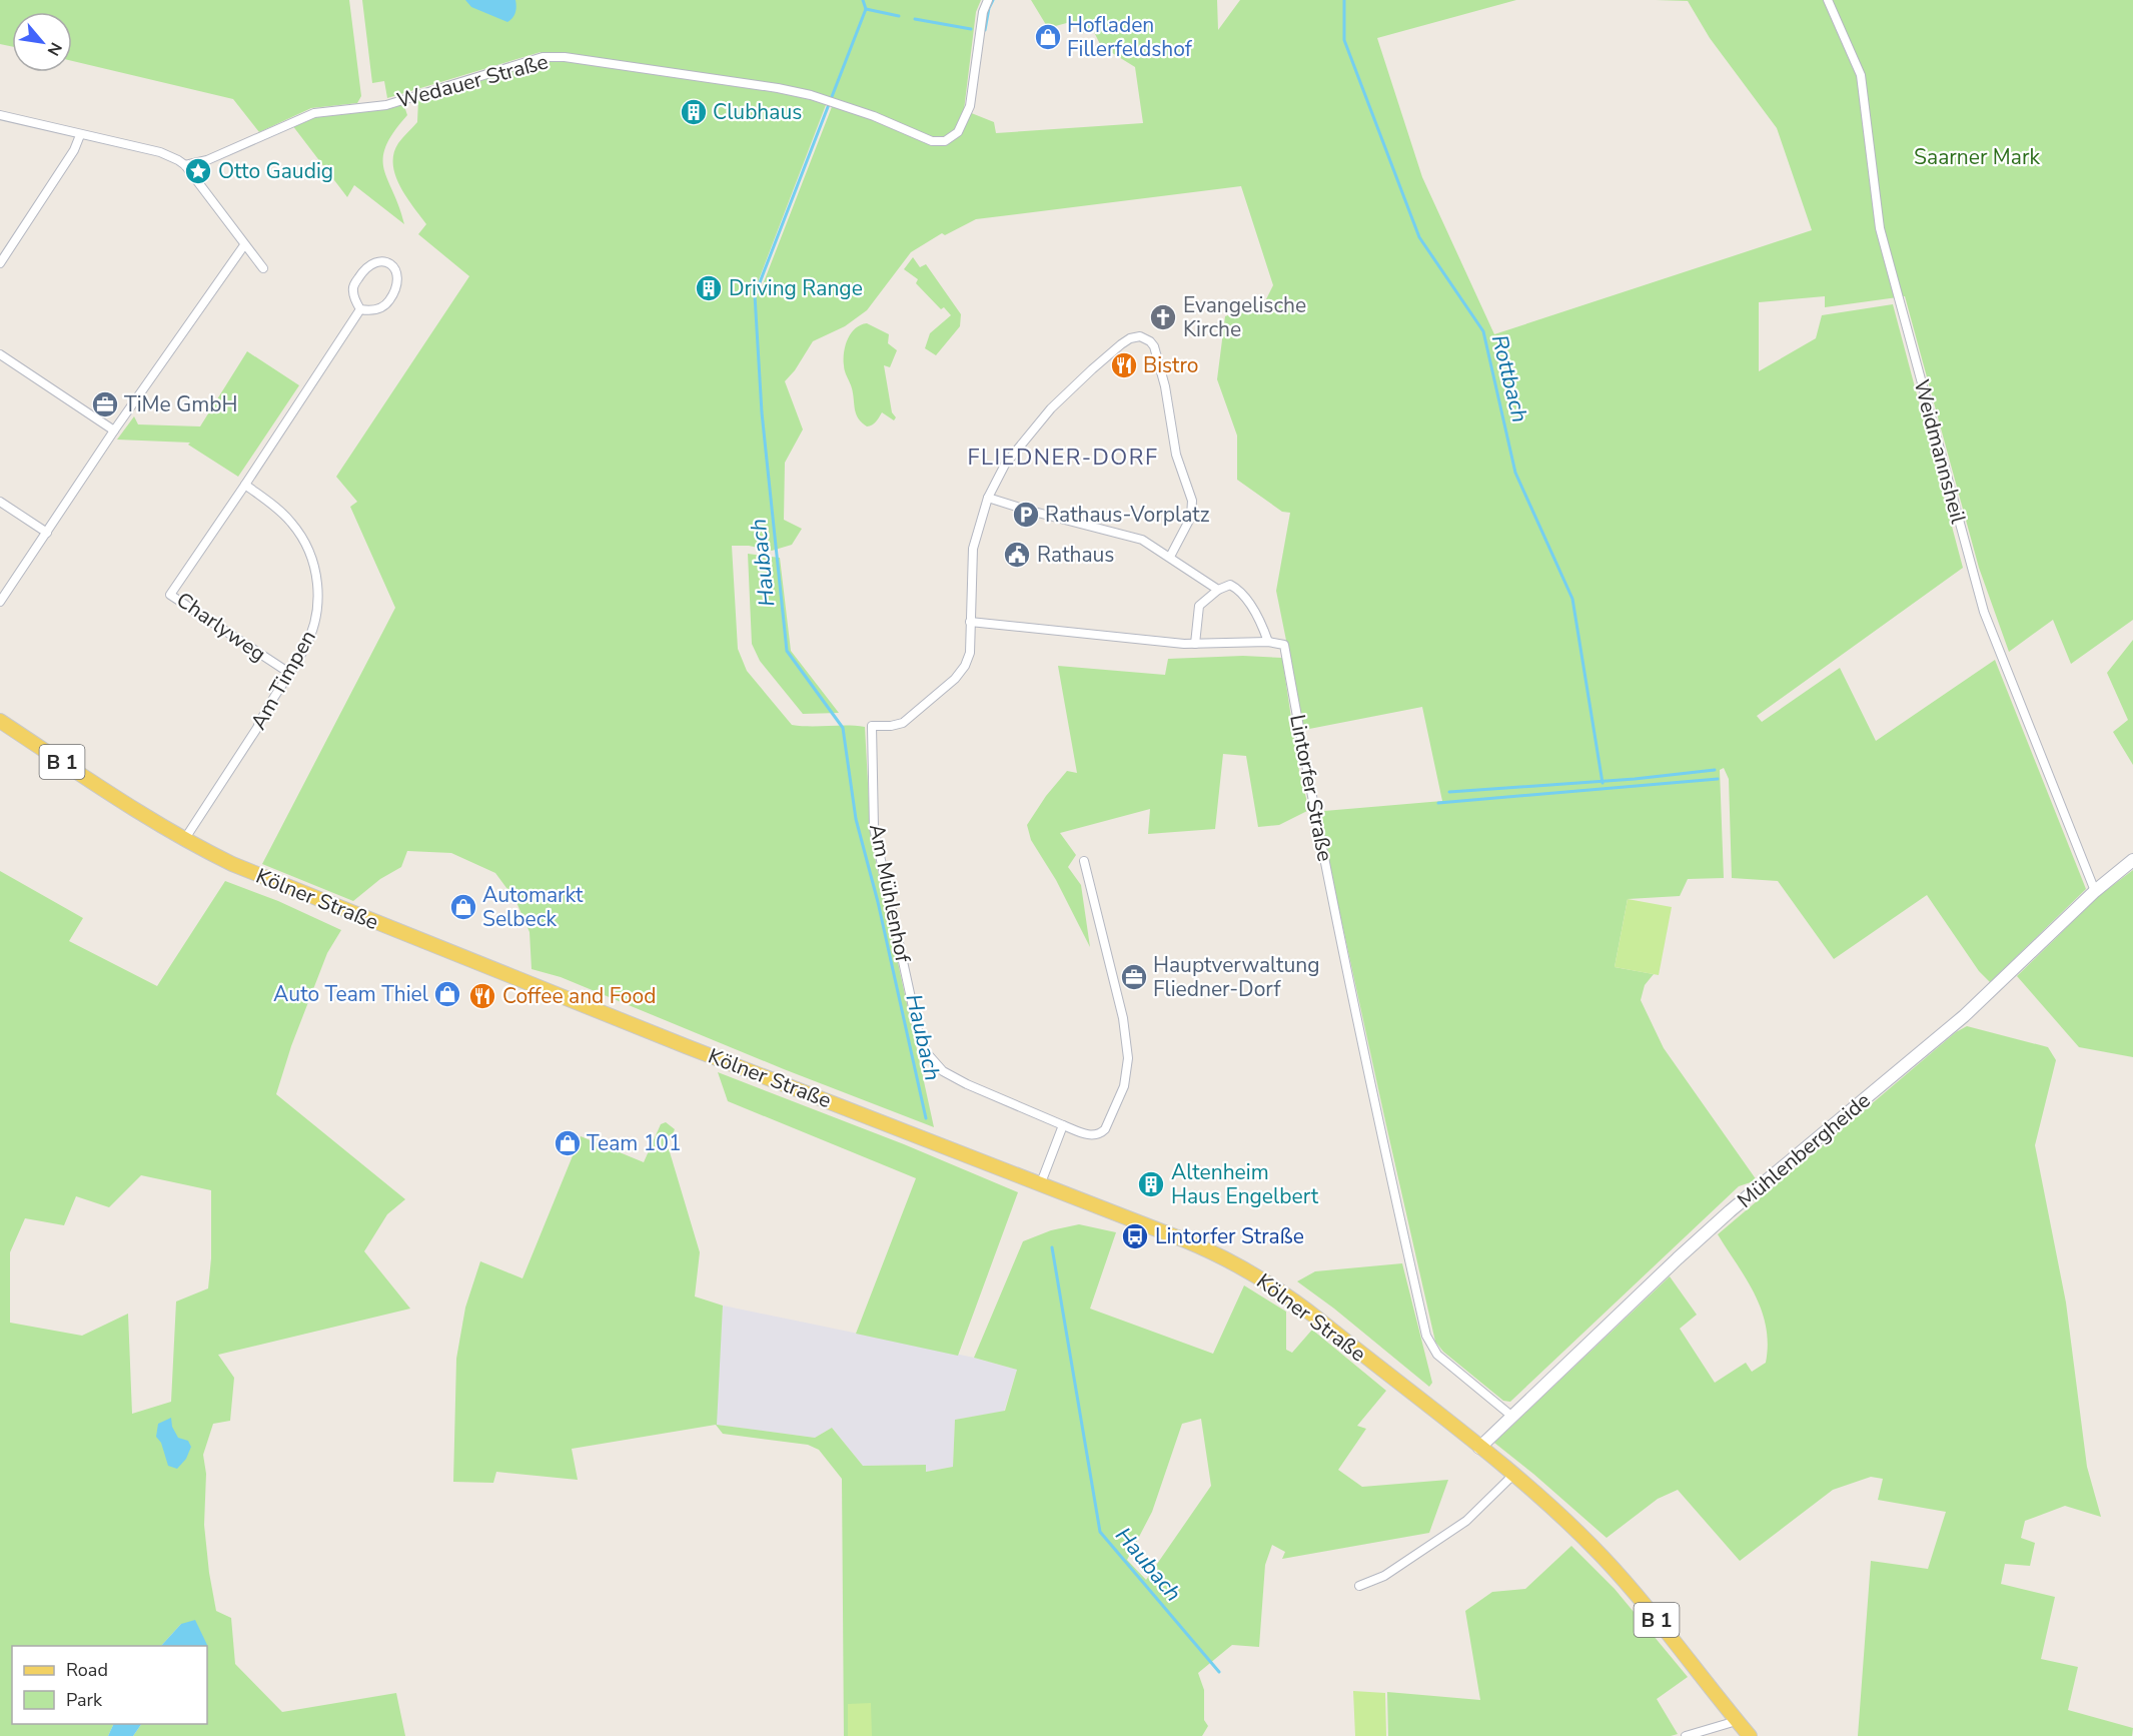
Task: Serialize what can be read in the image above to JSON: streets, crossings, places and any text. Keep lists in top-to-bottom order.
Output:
{
  "streets": {
    "main road": ["B 1", "Kölner Straße"],
    "street": [
      "Wedauer Straße",
      "Weidmannsheil",
      "Charlyweg",
      "Am Timpen",
      "Lintorfer Straße",
      "Am Mühlenhof",
      "Mühlenbergheide"
    ]
  },
  "crossings": [
    ["Weidmannsheil", "Mühlenbergheide"],
    ["Charlyweg", "Am Timpen"],
    ["Am Timpen", "Kölner Straße"],
    ["Lintorfer Straße", "Mühlenbergheide"],
    ["Kölner Straße", "Mühlenbergheide"]
  ],
  "districts": ["FLIEDNER-DORF"],
  "water": ["Rottbach", "Haubach"],
  "parks": ["Saarner Mark"],
  "places": {
    "shop": [
      "Hofladen Fillerfeldshof",
      "Automarkt Selbeck",
      "Auto Team Thiel",
      "Team 101"
    ],
    "building": ["Clubhaus", "Driving Range", "Altenheim Haus Engelbert"],
    "place": ["Otto Gaudig"],
    "church": ["Evangelische Kirche"],
    "restaurant": ["Bistro", "Coffee and Food"],
    "office": ["TiMe GmbH", "Hauptverwaltung Fliedner-Dorf"],
    "parking": ["Rathaus-Vorplatz"],
    "public building": ["Rathaus"],
    "bus stop": ["Lintorfer Straße"]
  },
  "legend": ["Road", "Park"],
  "north": "bottom right"
}
